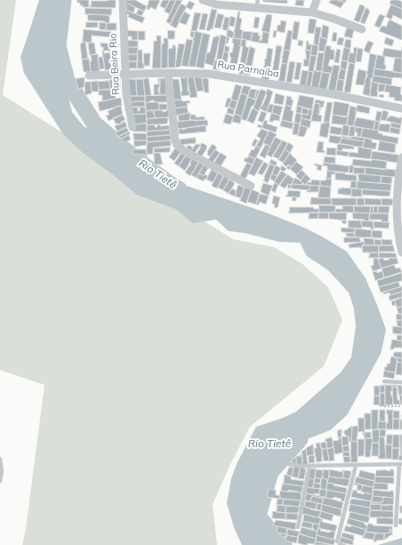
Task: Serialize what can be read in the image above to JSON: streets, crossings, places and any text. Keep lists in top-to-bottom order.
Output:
{
  "streets": {
    "street": ["Rua Beira Rio", "Rua Parnaíba"]
  },
  "crossings": [
    ["Rua Beira Rio", "Rua Parnaíba"]
  ],
  "water": ["Rio Tietê"]
}
